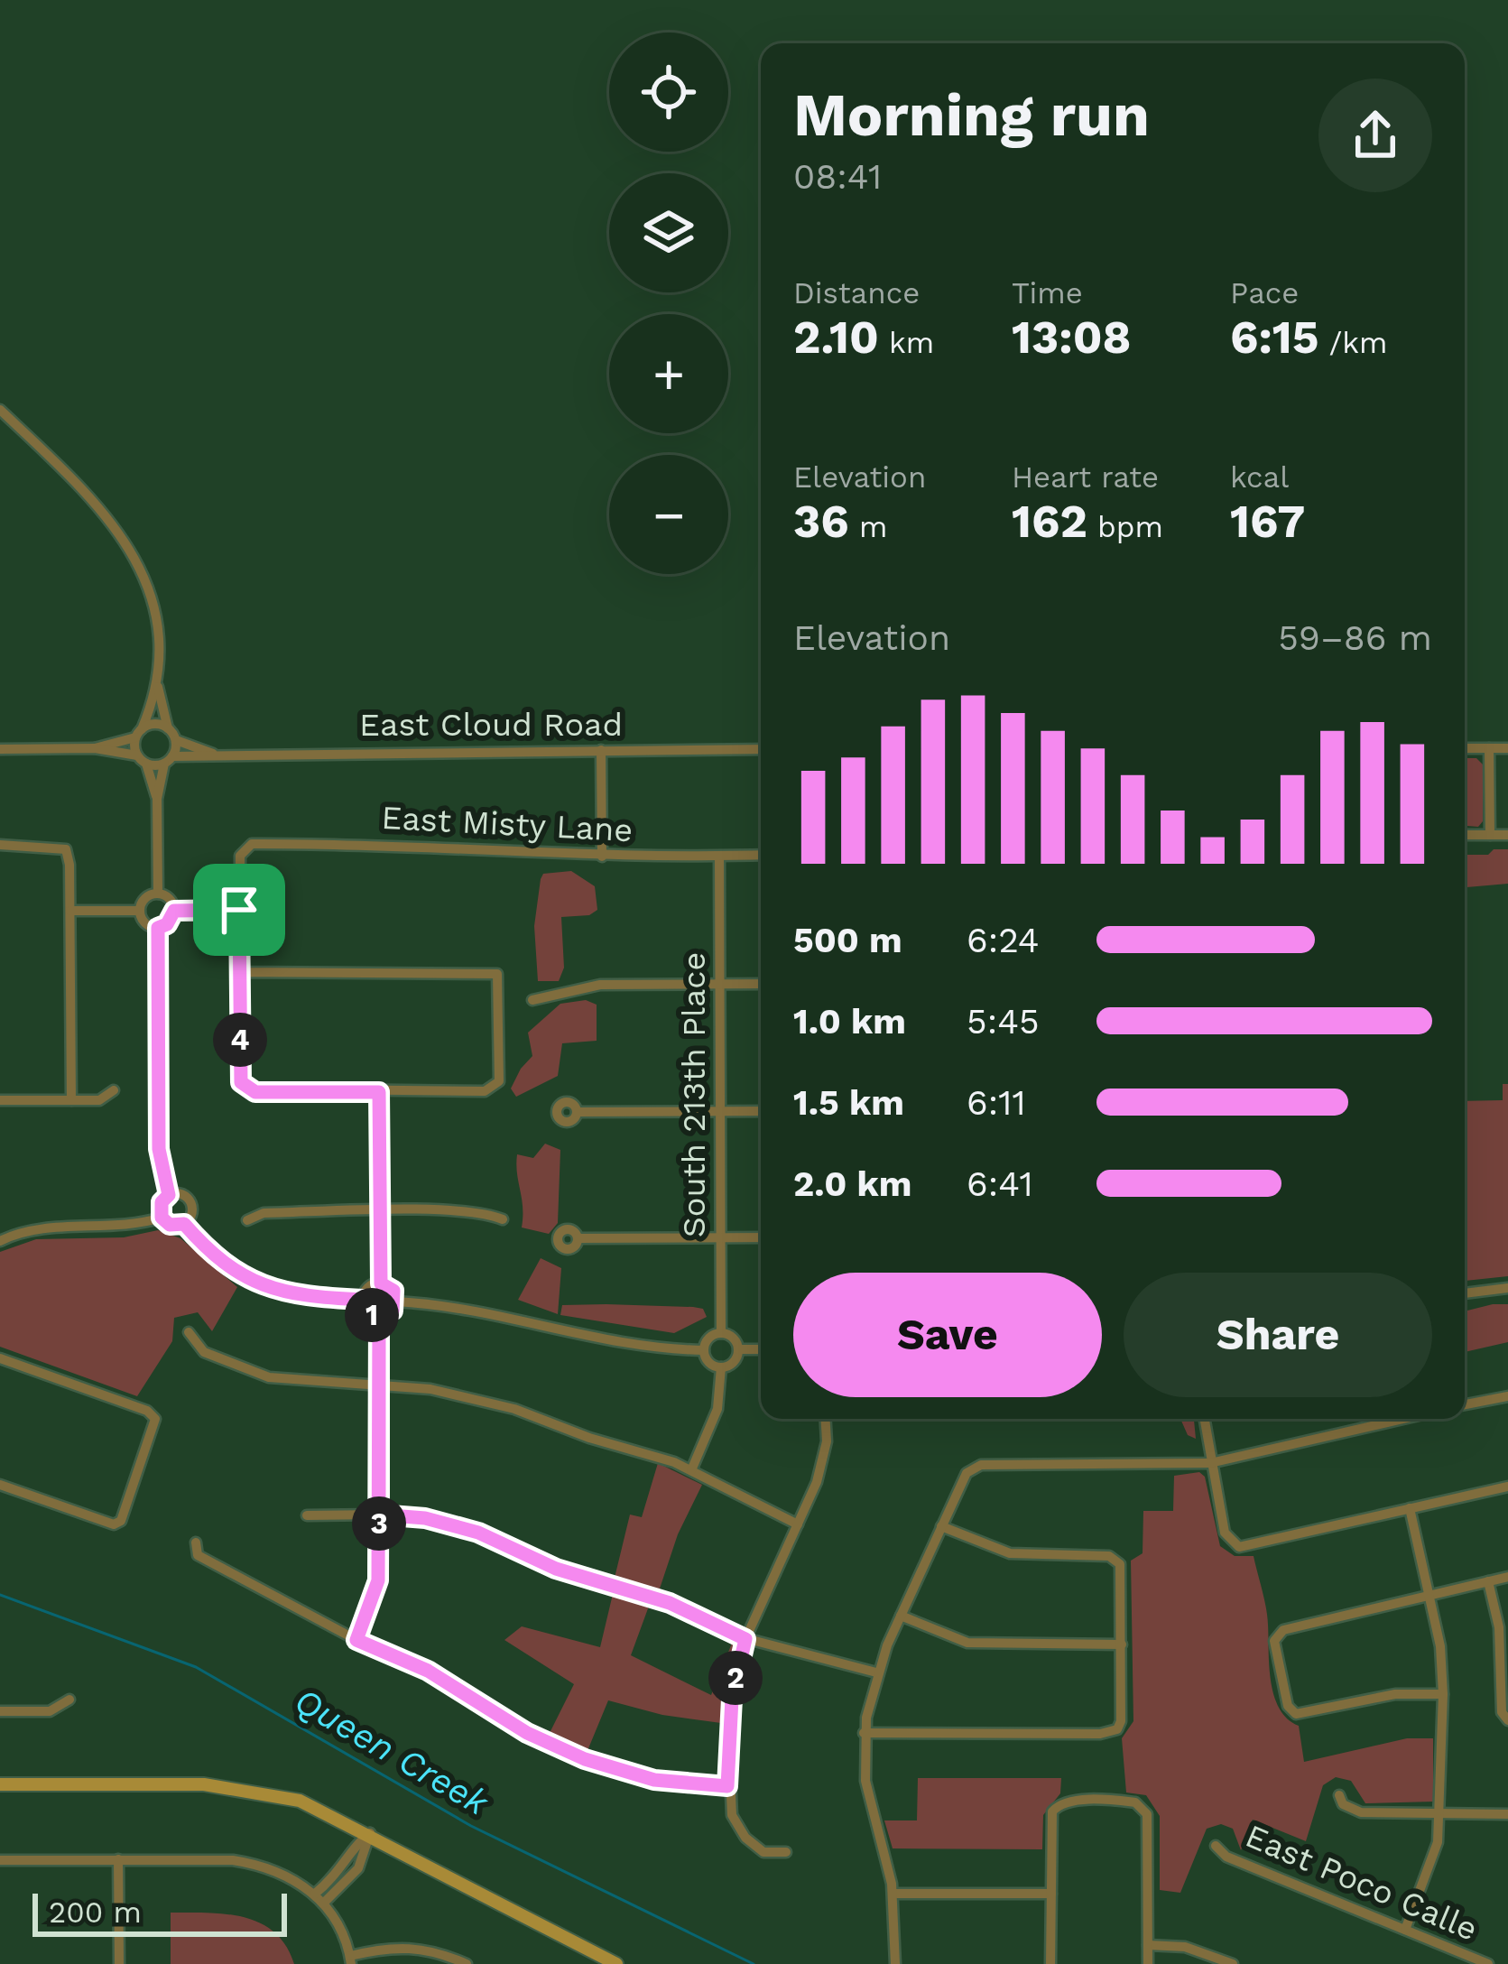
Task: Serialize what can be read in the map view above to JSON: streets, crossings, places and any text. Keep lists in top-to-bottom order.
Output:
{
  "streets": {
    "street": [
      "East Cloud Road",
      "East Misty Lane",
      "South 213th Place",
      "East Poco Calle"
    ]
  },
  "crossings": [
    ["East Misty Lane", "South 213th Place"]
  ],
  "water": ["Queen Creek"],
  "scale_bar": "200 m",
  "page": {
    "map_buttons": ["+", "−"],
    "heading": ["Morning run", "08:41"],
    "stats": [
      ["Distance", "2.10 km"],
      ["Time", "13:08"],
      ["Pace", "6:15 /km"],
      ["Elevation", "36 m"],
      ["Heart rate", "162 bpm"],
      ["kcal", "167"]
    ],
    "chart": ["Elevation", "59–86 m"],
    "list": [
      {
        "name": "500 m",
        "note": "6:24"
      },
      {
        "name": "1.0 km",
        "note": "5:45"
      },
      {
        "name": "1.5 km",
        "note": "6:11"
      },
      {
        "name": "2.0 km",
        "note": "6:41"
      }
    ],
    "pins": [
      "4",
      "1",
      "3",
      "2"
    ],
    "buttons": ["Save", "Share"],
    "scale": "200 m"
  }
}
